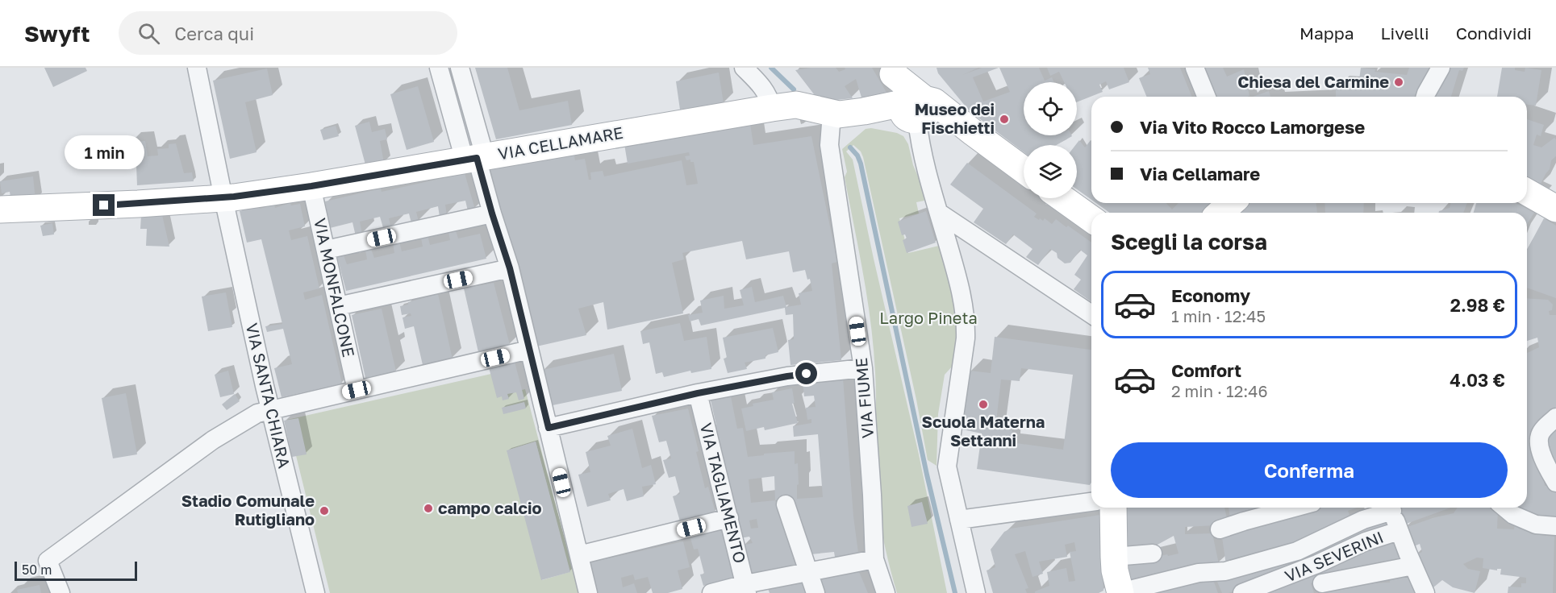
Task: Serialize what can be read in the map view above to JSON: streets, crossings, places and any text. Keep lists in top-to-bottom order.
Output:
{
  "streets": {
    "street": [
      "VIA CELLAMARE",
      "VIA MONFALCONE",
      "VIA SANTA CHIARA",
      "VIA FIUME",
      "VIA TAGLIAMENTO",
      "VIA SEVERINI"
    ]
  },
  "crossings": [
    ["VIA CELLAMARE", "VIA MONFALCONE"],
    ["VIA CELLAMARE", "VIA SANTA CHIARA"],
    ["VIA CELLAMARE", "VIA FIUME"]
  ],
  "parks": ["Largo Pineta"],
  "places": [
    "Chiesa del Carmine",
    "Museo dei Fischietti",
    "Scuola Materna Settanni",
    "campo calcio",
    "Stadio Comunale Rutigliano"
  ],
  "scale_bar": "50 m",
  "page": {
    "header": "Swyft",
    "search": "Cerca qui",
    "nav": ["Mappa", "Livelli", "Condividi"],
    "banner": ["Via Vito Rocco Lamorgese", "Via Cellamare"],
    "bubble": "1 min",
    "heading": "Scegli la corsa",
    "list": [
      {
        "name": "Economy",
        "note": "1 min · 12:45",
        "value": "2.98 €"
      },
      {
        "name": "Comfort",
        "note": "2 min · 12:46",
        "value": "4.03 €"
      }
    ],
    "buttons": "Conferma",
    "scale": "50 m"
  }
}
